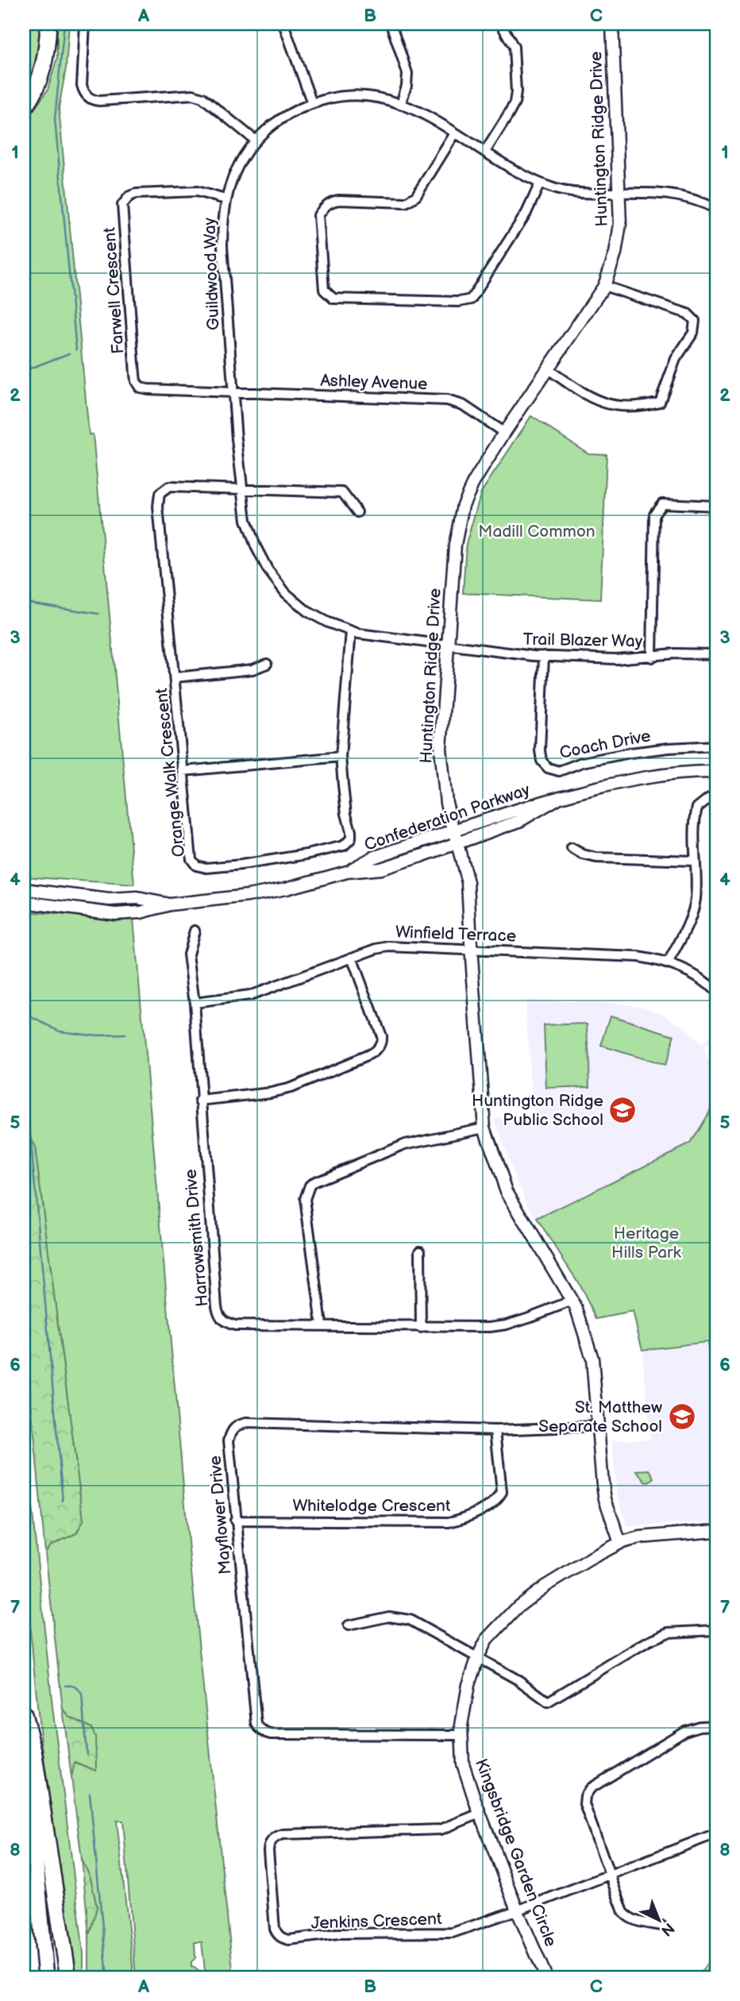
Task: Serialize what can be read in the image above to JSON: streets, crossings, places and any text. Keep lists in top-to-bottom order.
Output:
{
  "streets": {
    "street": [
      "Huntington Ridge Drive",
      "Guildwood Way",
      "Farwell Crescent",
      "Ashley Avenue",
      "Trail Blazer Way",
      "Coach Drive",
      "Orange Walk Crescent",
      "Confederation Parkway",
      "Winfield Terrace",
      "Harrowsmith Drive",
      "Whitelodge Crescent",
      "Mayflower Drive",
      "Kingsbridge Garden Circle",
      "Jenkins Crescent"
    ]
  },
  "crossings": [
    ["Huntington Ridge Drive", "Guildwood Way"],
    ["Huntington Ridge Drive", "Ashley Avenue"],
    ["Huntington Ridge Drive", "Trail Blazer Way"],
    ["Huntington Ridge Drive", "Confederation Parkway"],
    ["Huntington Ridge Drive", "Winfield Terrace"],
    ["Huntington Ridge Drive", "Harrowsmith Drive"],
    ["Huntington Ridge Drive", "Mayflower Drive"],
    ["Huntington Ridge Drive", "Kingsbridge Garden Circle"],
    ["Guildwood Way", "Farwell Crescent"],
    ["Guildwood Way", "Ashley Avenue"],
    ["Guildwood Way", "Trail Blazer Way"],
    ["Guildwood Way", "Orange Walk Crescent"],
    ["Farwell Crescent", "Ashley Avenue"],
    ["Trail Blazer Way", "Coach Drive"],
    ["Winfield Terrace", "Harrowsmith Drive"],
    ["Whitelodge Crescent", "Mayflower Drive"],
    ["Mayflower Drive", "Kingsbridge Garden Circle"],
    ["Kingsbridge Garden Circle", "Jenkins Crescent"]
  ],
  "parks": ["Madill Common", "Heritage Hills Park"],
  "places": {
    "school or university": ["Huntington Ridge Public School", "St. Matthew Separate School"]
  },
  "north": "bottom right",
  "grid": {
    "columns": ["A", "B", "C"],
    "rows": [
      "1",
      "2",
      "3",
      "4",
      "5",
      "6",
      "7",
      "8"
    ]
  }
}
